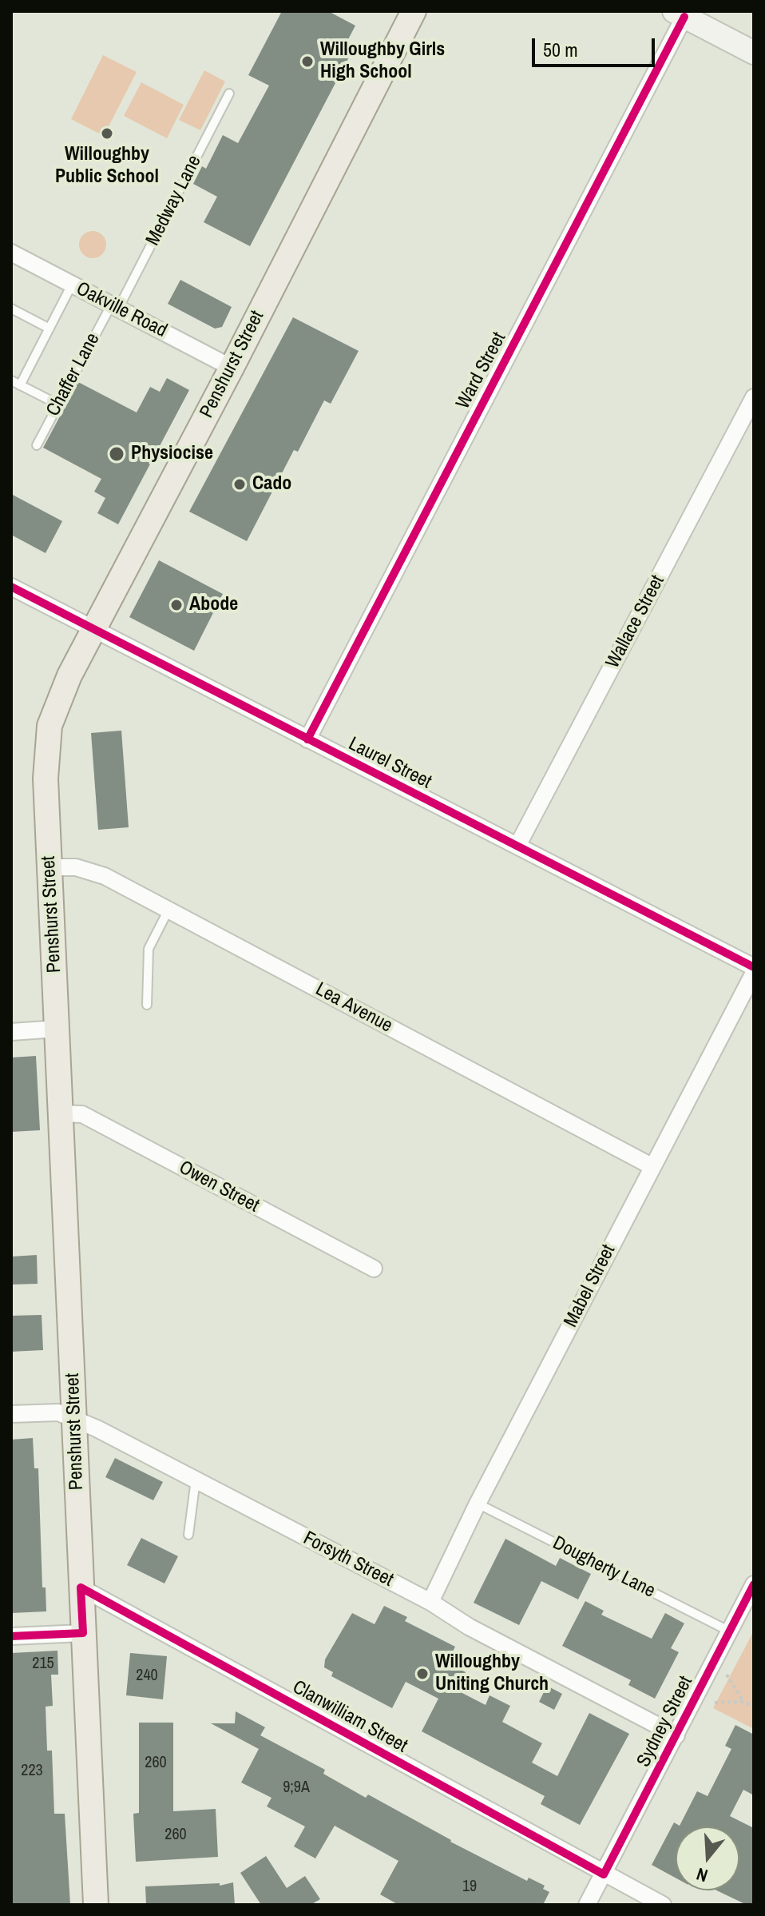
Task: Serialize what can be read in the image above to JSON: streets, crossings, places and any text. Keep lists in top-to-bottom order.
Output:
{
  "streets": {
    "main road": ["Penshurst Street"],
    "street": [
      "Oakville Road",
      "Ward Street",
      "Wallace Street",
      "Laurel Street",
      "Lea Avenue",
      "Owen Street",
      "Mabel Street",
      "Forsyth Street",
      "Clanwilliam Street",
      "Sydney Street"
    ],
    "lane": ["Medway Lane", "Chaffer Lane", "Dougherty Lane"]
  },
  "crossings": [
    ["Medway Lane", "Oakville Road"],
    ["Medway Lane", "Chaffer Lane"],
    ["Oakville Road", "Penshurst Street"],
    ["Oakville Road", "Chaffer Lane"],
    ["Penshurst Street", "Laurel Street"],
    ["Penshurst Street", "Lea Avenue"],
    ["Penshurst Street", "Owen Street"],
    ["Penshurst Street", "Forsyth Street"],
    ["Penshurst Street", "Clanwilliam Street"],
    ["Ward Street", "Laurel Street"],
    ["Wallace Street", "Laurel Street"],
    ["Lea Avenue", "Mabel Street"],
    ["Mabel Street", "Forsyth Street"],
    ["Mabel Street", "Dougherty Lane"],
    ["Forsyth Street", "Sydney Street"],
    ["Dougherty Lane", "Sydney Street"],
    ["Clanwilliam Street", "Sydney Street"]
  ],
  "places": [
    "Willoughby Girls High School",
    "Willoughby Public School",
    "Physiocise",
    "Cado",
    "Abode",
    "Willoughby Uniting Church"
  ],
  "house_numbers": [
    "215",
    "240",
    "260",
    "223",
    "9;9A",
    "260",
    "19"
  ],
  "scale_bar": "50 m",
  "north": "bottom"
}
